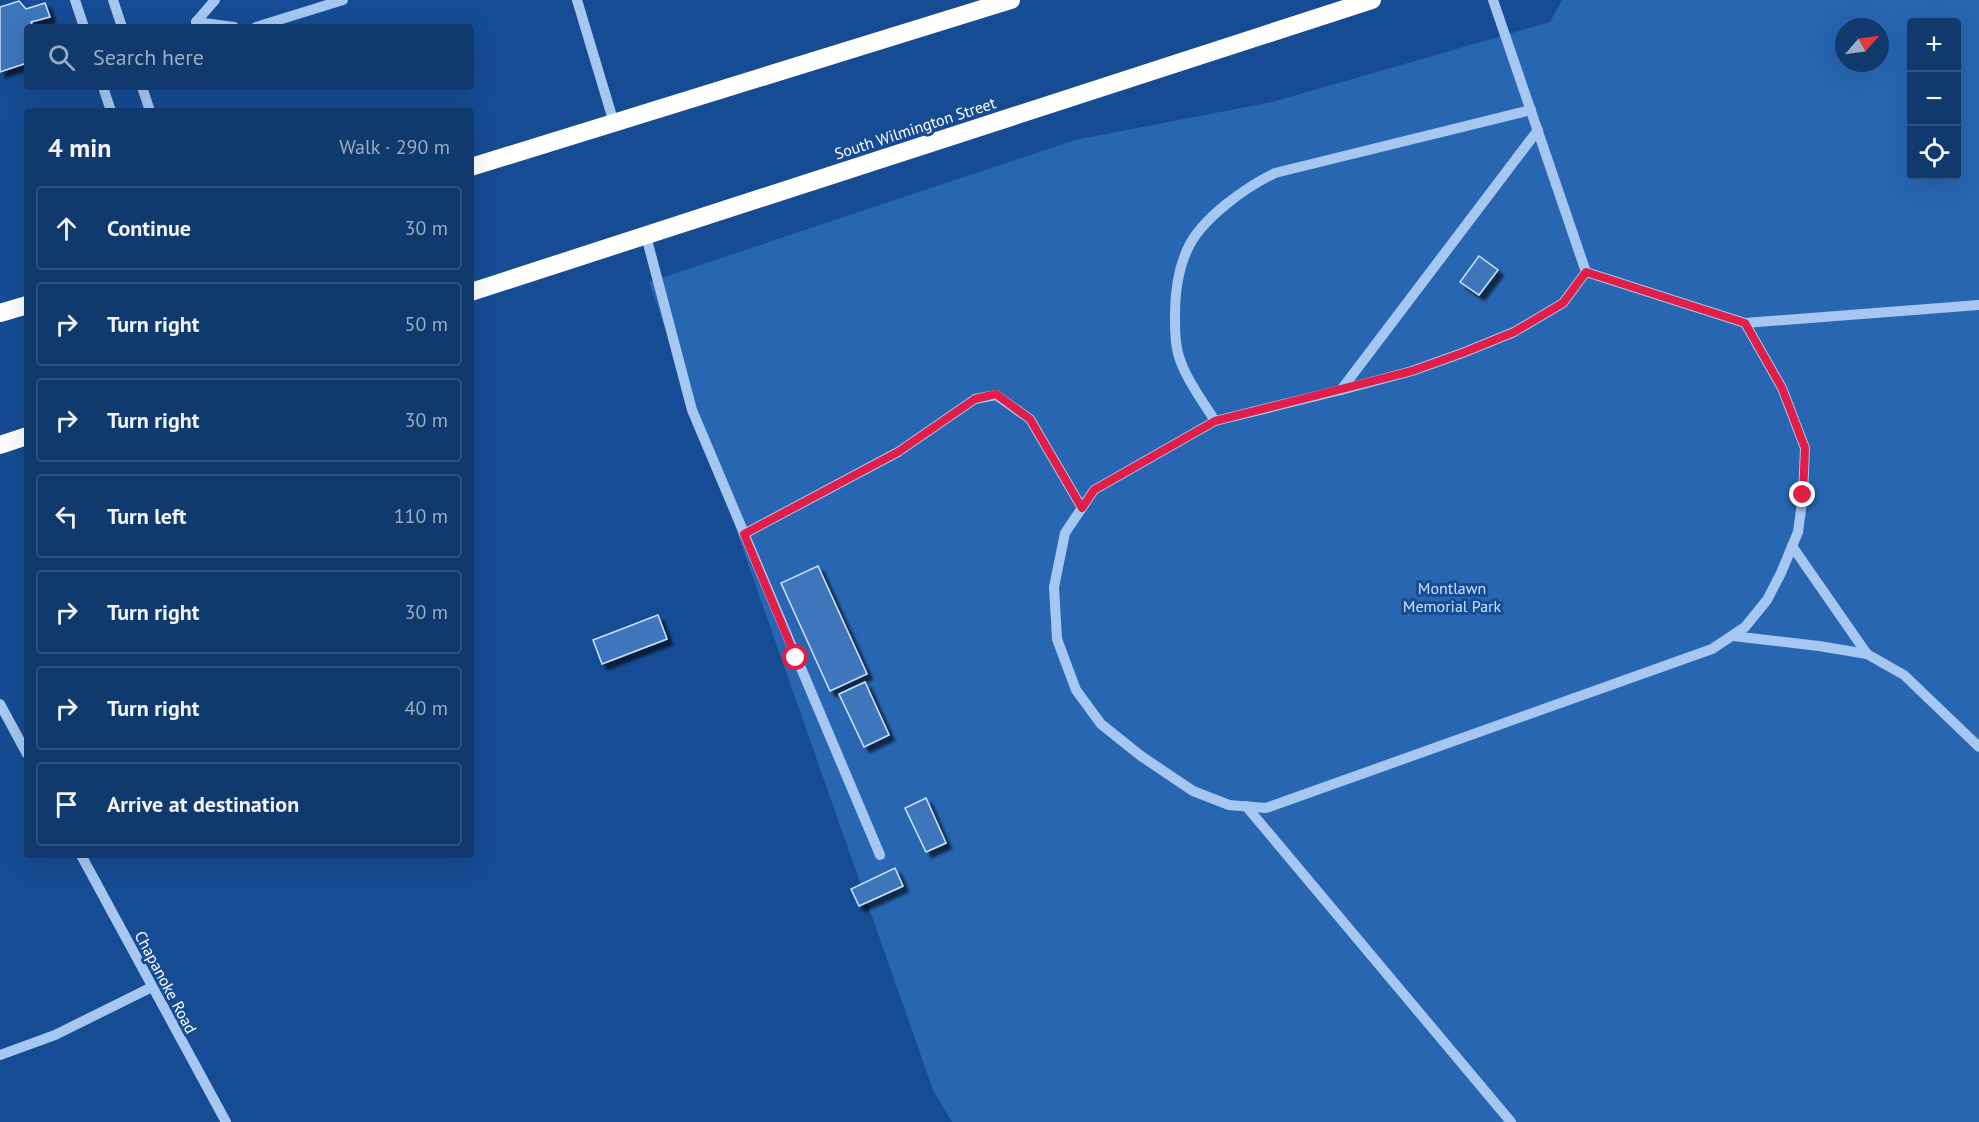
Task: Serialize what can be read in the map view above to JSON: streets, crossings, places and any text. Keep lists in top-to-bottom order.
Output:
{
  "streets": {
    "highway": ["South Wilmington Street"],
    "street": ["Chapanoke Road"]
  },
  "parks": ["Montlawn Memorial Park"],
  "north": "top right",
  "page": {
    "map_buttons": ["+", "−"],
    "search": "Search here",
    "heading": ["4 min", "Walk · 290 m"],
    "list": [
      ["Continue", "30 m"],
      ["Turn right", "50 m"],
      ["Turn right", "30 m"],
      ["Turn left", "110 m"],
      ["Turn right", "30 m"],
      ["Turn right", "40 m"],
      "Arrive at destination"
    ]
  }
}
